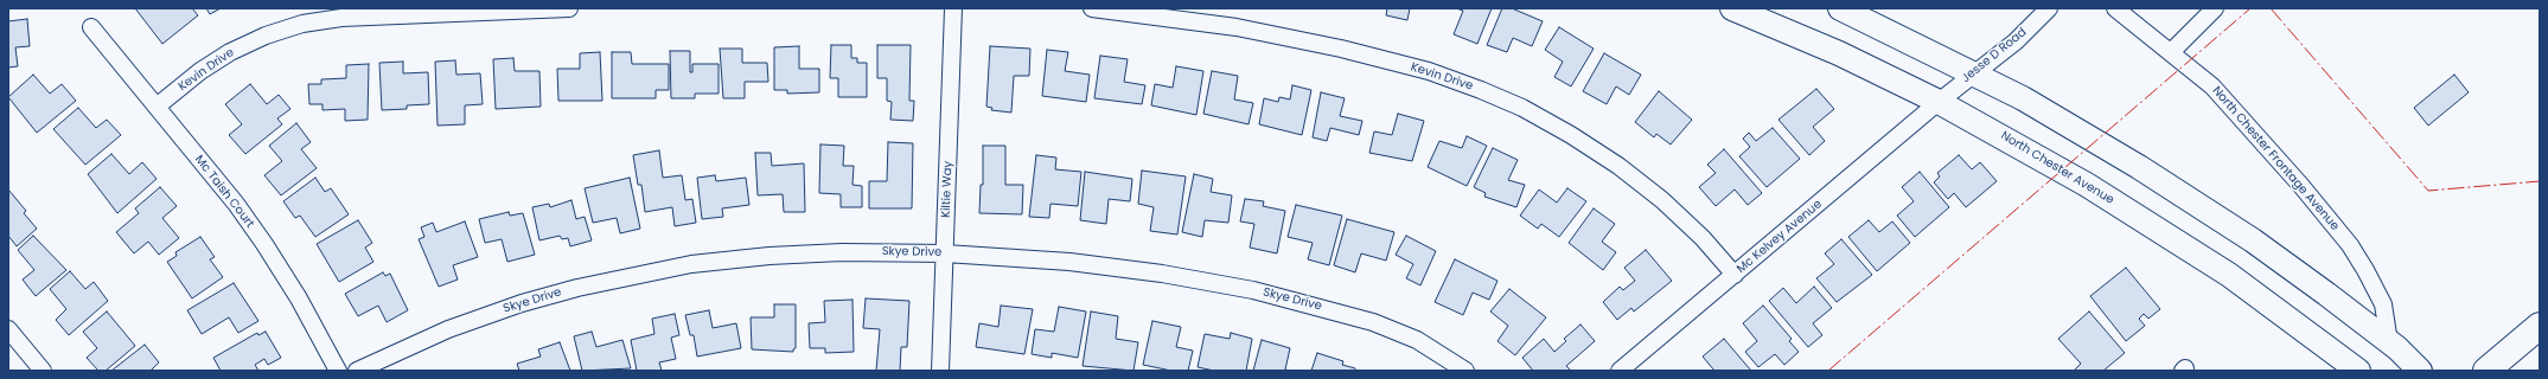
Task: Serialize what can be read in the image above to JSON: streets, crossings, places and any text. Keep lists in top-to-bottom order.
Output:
{
  "streets": {
    "main road": ["North Chester Avenue"],
    "street": [
      "Jesse D Road",
      "Kevin Drive",
      "North Chester Frontage Avenue",
      "Kiltie Way",
      "Mc Taish Court",
      "Mc Kelvey Avenue",
      "Skye Drive"
    ]
  },
  "crossings": [
    ["Jesse D Road", "North Chester Avenue"],
    ["Jesse D Road", "Mc Kelvey Avenue"],
    ["Kevin Drive", "Mc Taish Court"],
    ["Kevin Drive", "Mc Kelvey Avenue"],
    ["North Chester Avenue", "Mc Kelvey Avenue"],
    ["Kiltie Way", "Skye Drive"]
  ]
}
